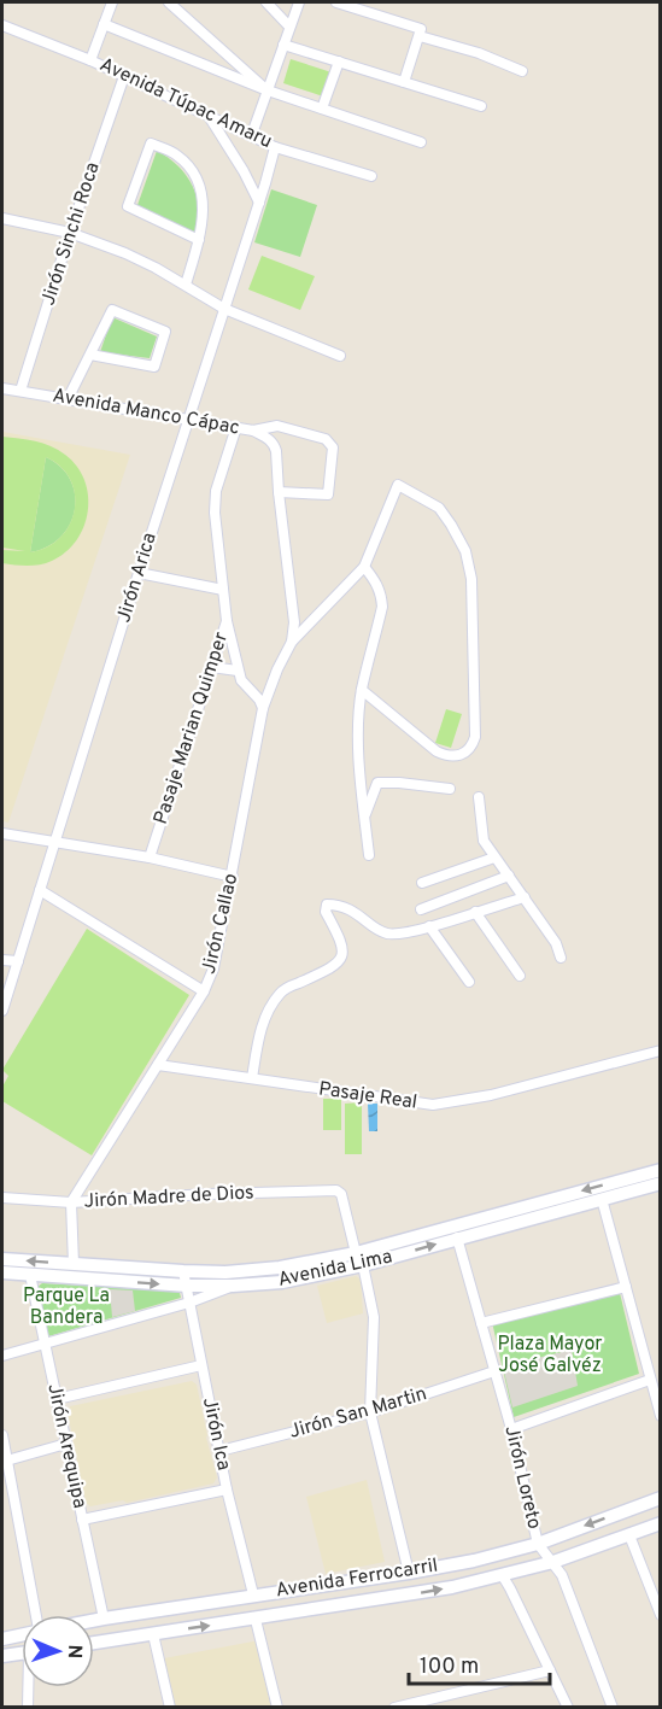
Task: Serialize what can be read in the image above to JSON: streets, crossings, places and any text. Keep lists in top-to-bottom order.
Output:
{
  "streets": {
    "main road": ["Avenida Lima", "Avenida Ferrocarril"],
    "street": [
      "Avenida Túpac Amaru",
      "Jirón Sinchi Roca",
      "Avenida Manco Cápac",
      "Jirón Arica",
      "Pasaje Marian Quimper",
      "Jirón Callao",
      "Pasaje Real",
      "Jirón Madre de Dios",
      "Jirón San Martin",
      "Jirón Ica",
      "Jirón Arequipa",
      "Jirón Loreto"
    ]
  },
  "crossings": [
    ["Avenida Túpac Amaru", "Jirón Sinchi Roca"],
    ["Avenida Túpac Amaru", "Jirón Arica"],
    ["Jirón Sinchi Roca", "Avenida Manco Cápac"],
    ["Avenida Manco Cápac", "Jirón Arica"],
    ["Avenida Manco Cápac", "Pasaje Marian Quimper"],
    ["Jirón Callao", "Pasaje Real"],
    ["Jirón Callao", "Jirón Madre de Dios"],
    ["Jirón Madre de Dios", "Avenida Lima"],
    ["Avenida Lima", "Jirón Ica"],
    ["Avenida Lima", "Jirón Arequipa"],
    ["Avenida Lima", "Jirón Loreto"],
    ["Jirón San Martin", "Jirón Ica"],
    ["Jirón San Martin", "Jirón Loreto"],
    ["Jirón Ica", "Avenida Ferrocarril"],
    ["Jirón Arequipa", "Avenida Ferrocarril"],
    ["Jirón Loreto", "Avenida Ferrocarril"]
  ],
  "parks": ["Parque La Bandera", "Plaza Mayor José Galvéz"],
  "scale_bar": "100 m",
  "north": "right"
}
